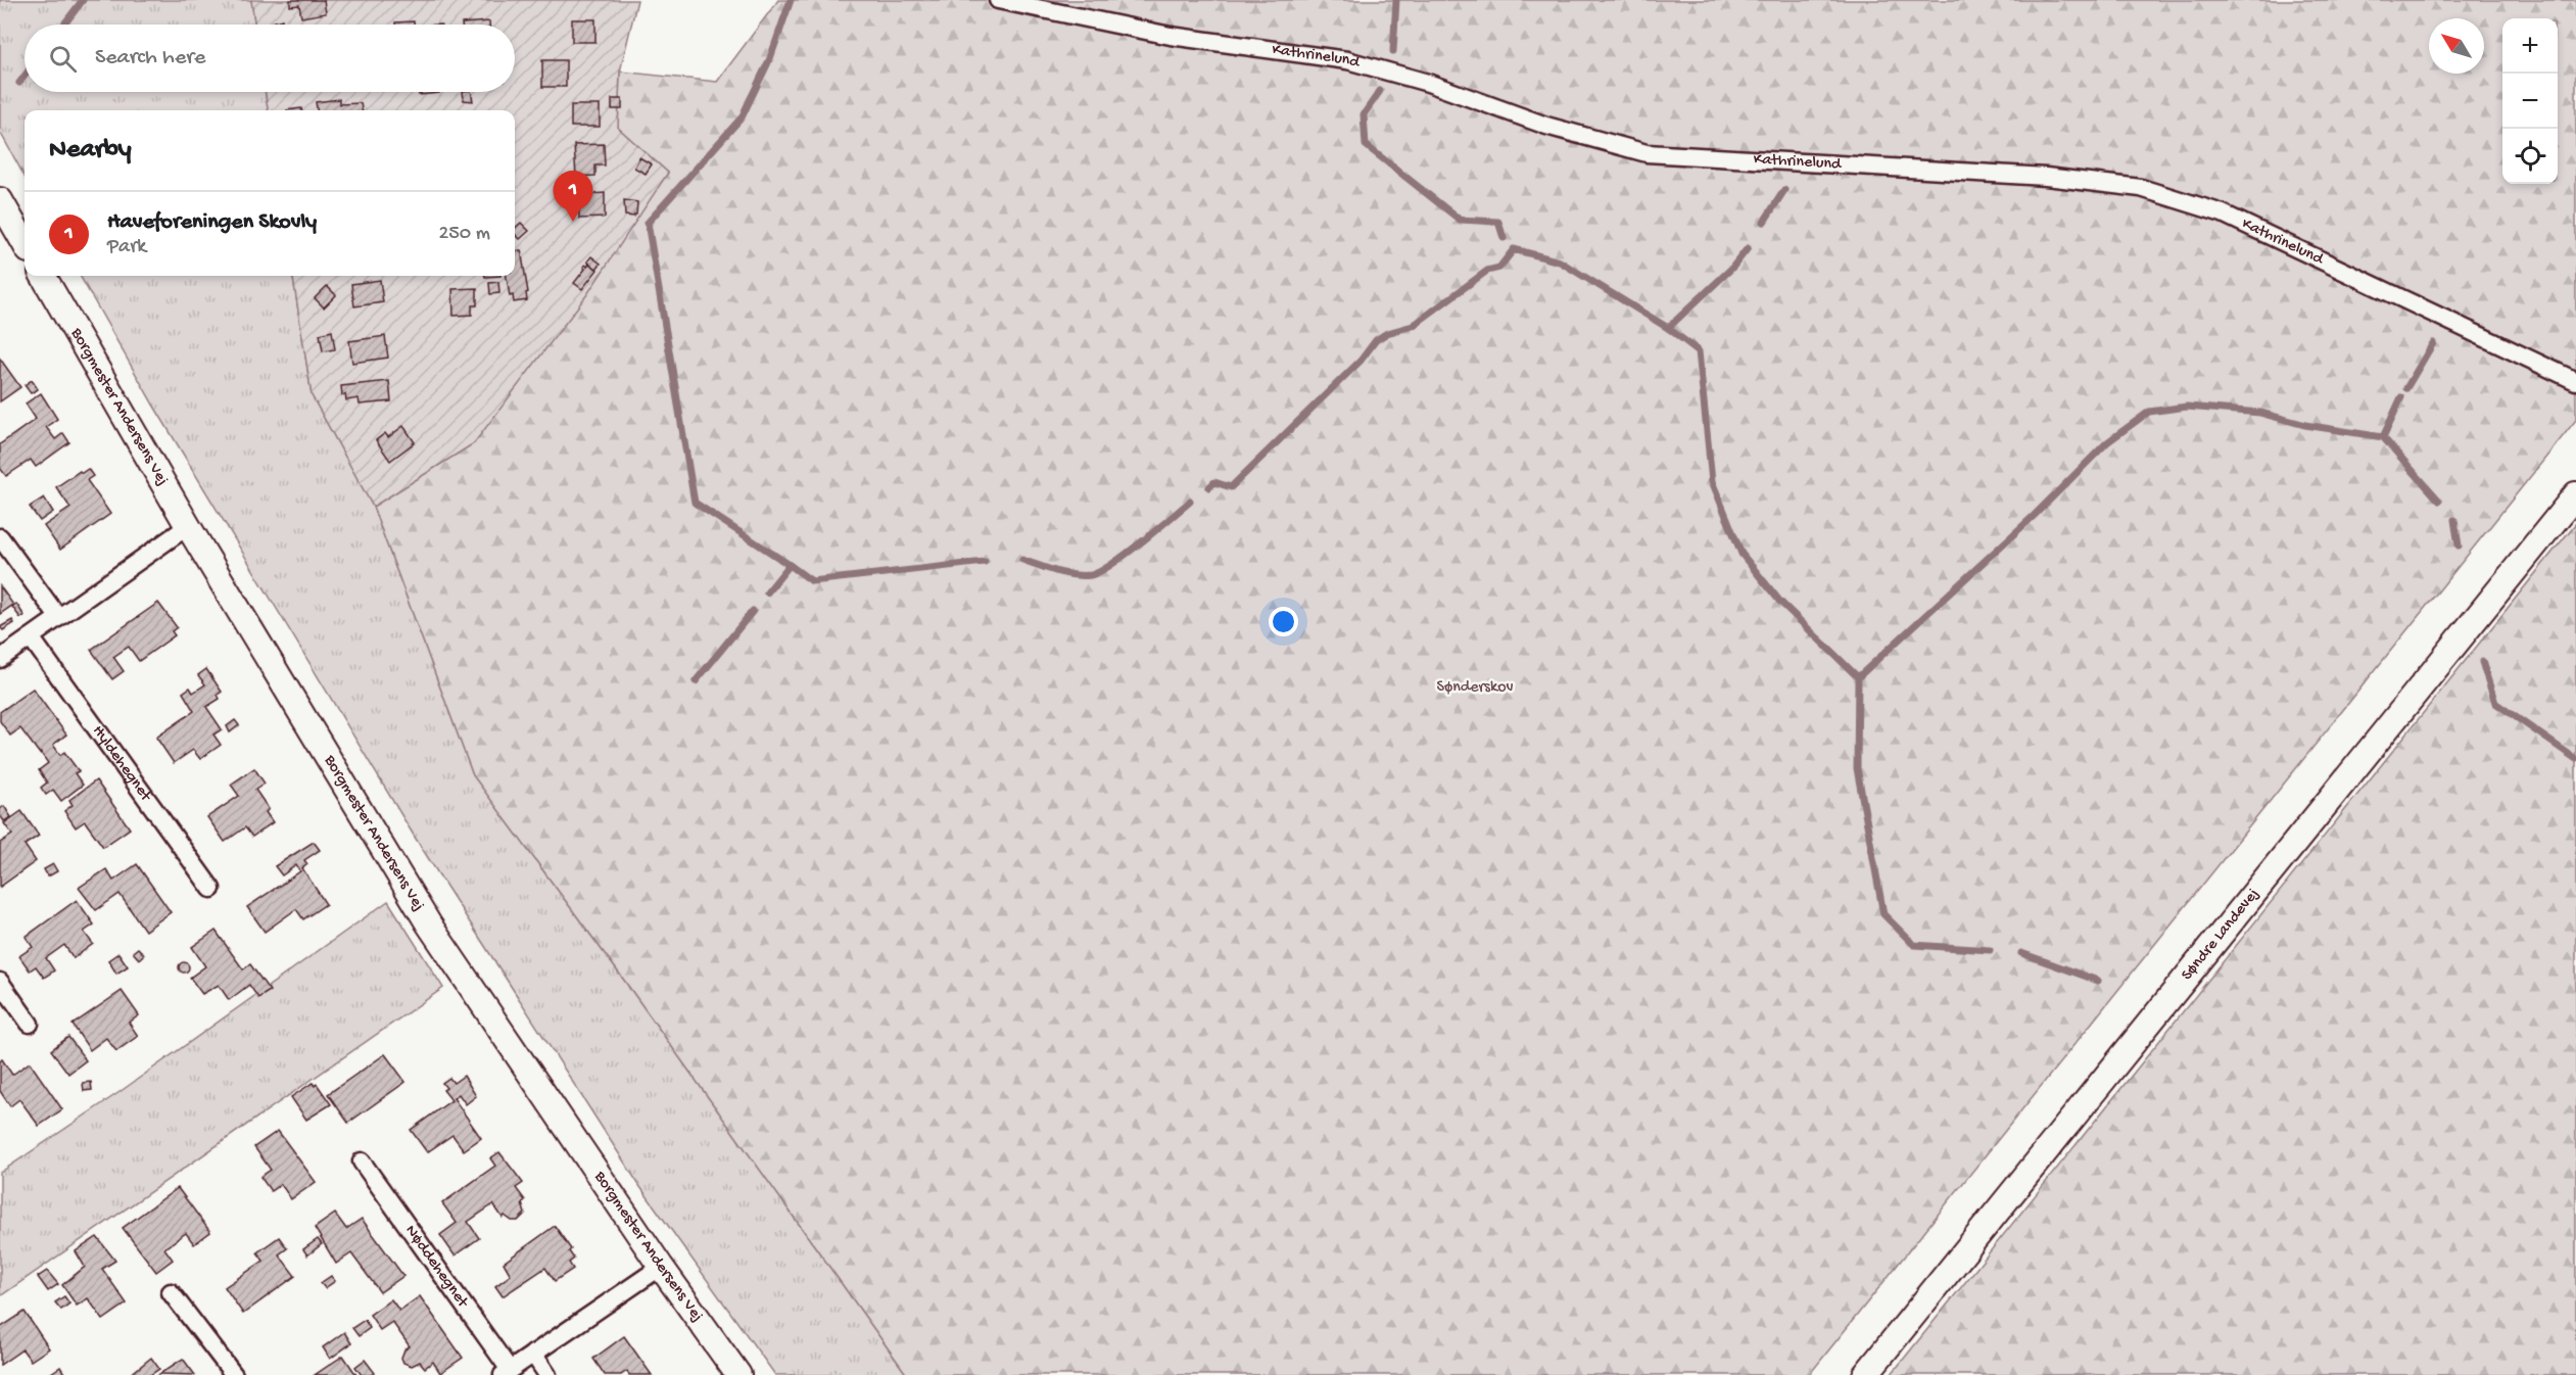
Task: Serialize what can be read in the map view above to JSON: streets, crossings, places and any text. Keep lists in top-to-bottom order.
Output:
{
  "streets": {
    "street": [
      "Kathrinelund",
      "Borgmester Andersens Vej",
      "Hyldehegnet",
      "Søndre Landevej",
      "Nøddehegnet"
    ]
  },
  "crossings": [
    ["Borgmester Andersens Vej", "Nøddehegnet"]
  ],
  "parks": ["Sønderskov"],
  "north": "top left",
  "page": {
    "map_buttons": ["+", "−"],
    "search": "Search here",
    "heading": "Nearby",
    "pins": "1",
    "list": [
      {
        "mark": "1",
        "name": "Haveforeningen Skovly",
        "note": "Park",
        "value": "250 m"
      }
    ]
  }
}
